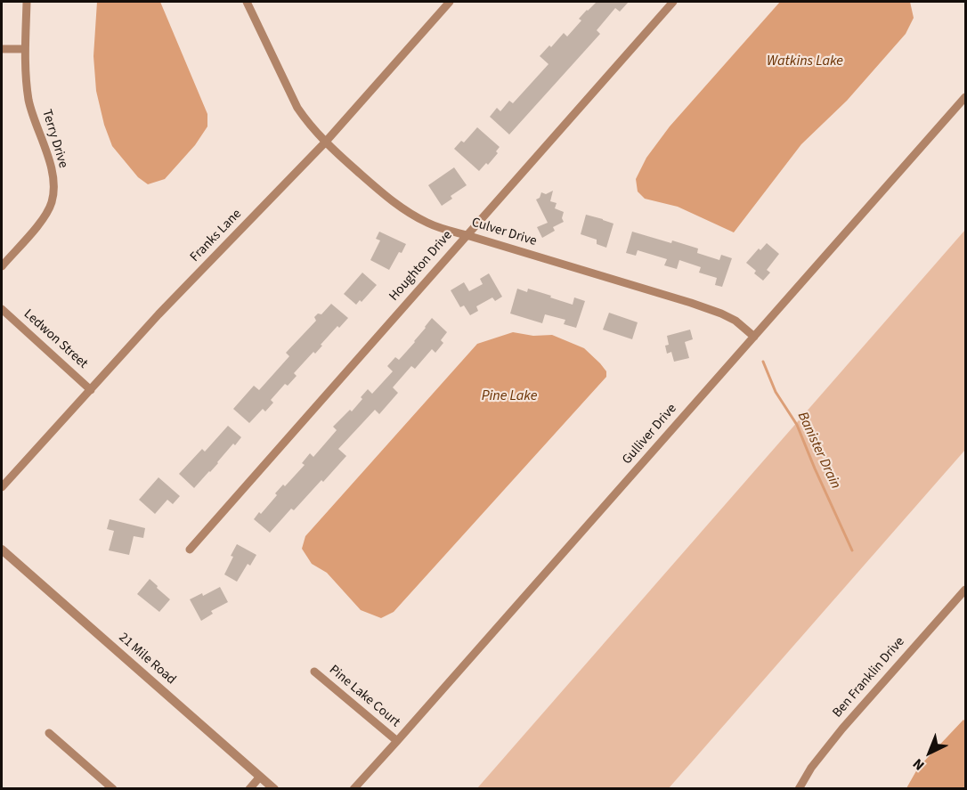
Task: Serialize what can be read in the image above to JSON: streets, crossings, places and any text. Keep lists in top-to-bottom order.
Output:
{
  "streets": {
    "street": [
      "Terry Drive",
      "Culver Drive",
      "Franks Lane",
      "Houghton Drive",
      "Ledwon Street",
      "Gulliver Drive",
      "21 Mile Road",
      "Ben Franklin Drive",
      "Pine Lake Court"
    ]
  },
  "crossings": [
    ["Culver Drive", "Franks Lane"],
    ["Culver Drive", "Houghton Drive"],
    ["Culver Drive", "Gulliver Drive"],
    ["Franks Lane", "Ledwon Street"],
    ["Gulliver Drive", "Pine Lake Court"]
  ],
  "water": ["Watkins Lake", "Pine Lake", "Banister Drain"],
  "north": "bottom left"
}
